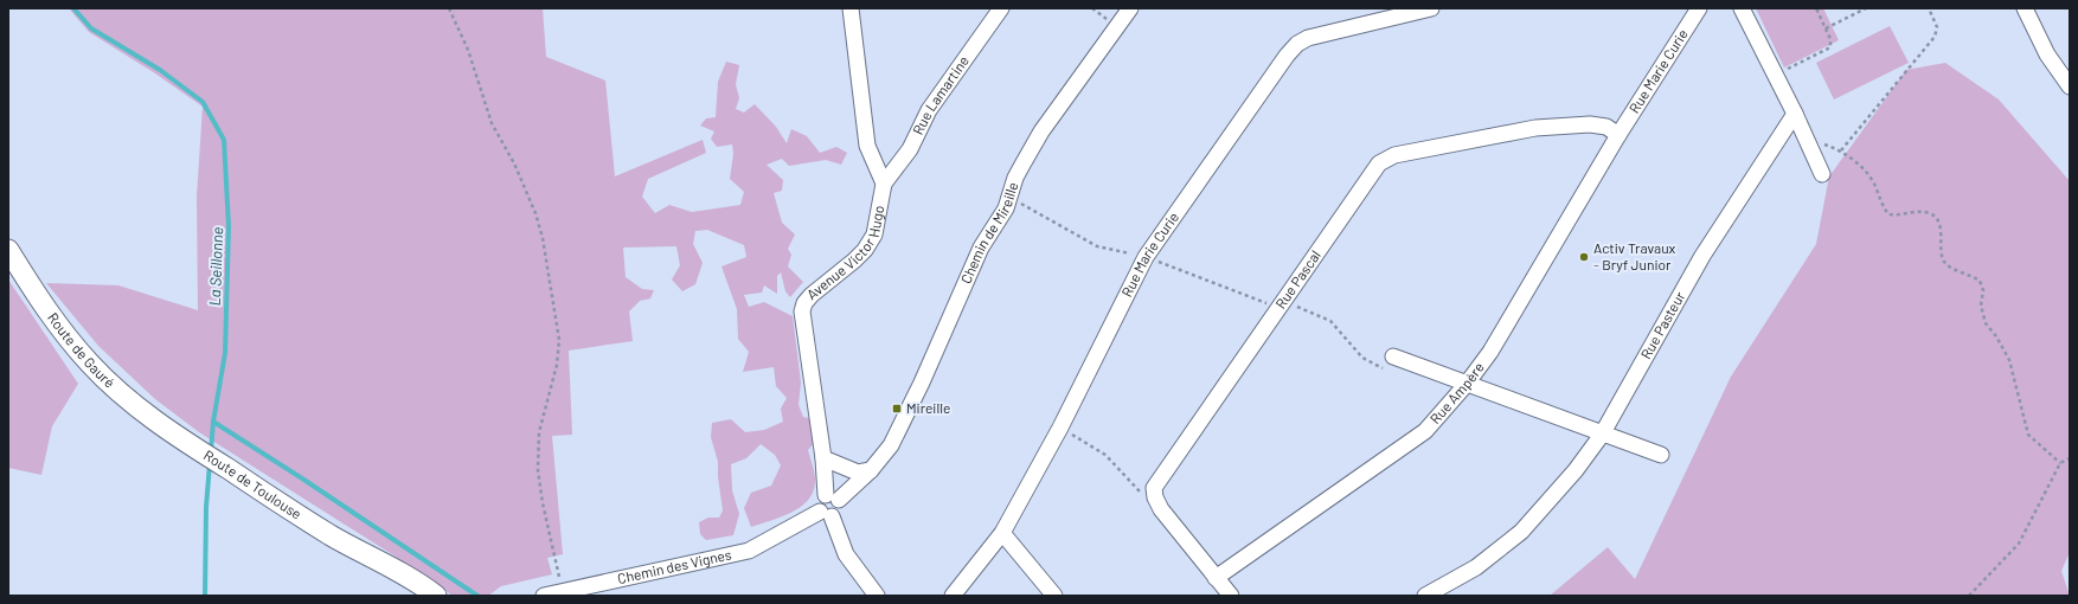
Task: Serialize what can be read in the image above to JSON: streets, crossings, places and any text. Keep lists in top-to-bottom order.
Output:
{
  "streets": {
    "street": [
      "Rue Marie Curie",
      "Rue Lamartine",
      "Chemin de Mireille",
      "Avenue Victor Hugo",
      "Rue Pascal",
      "Rue Pasteur",
      "Route de Gauré",
      "Rue Ampère",
      "Route de Toulouse",
      "Chemin des Vignes"
    ]
  },
  "crossings": [
    ["Rue Marie Curie", "Rue Pascal"],
    ["Rue Marie Curie", "Rue Ampère"],
    ["Rue Lamartine", "Avenue Victor Hugo"],
    ["Chemin de Mireille", "Avenue Victor Hugo"],
    ["Rue Pascal", "Rue Ampère"],
    ["Route de Gauré", "Route de Toulouse"]
  ],
  "water": ["La Seillonne"],
  "places": {
    "other": ["Activ Travaux - Bryf Junior"],
    "transit": ["Mireille"]
  }
}
